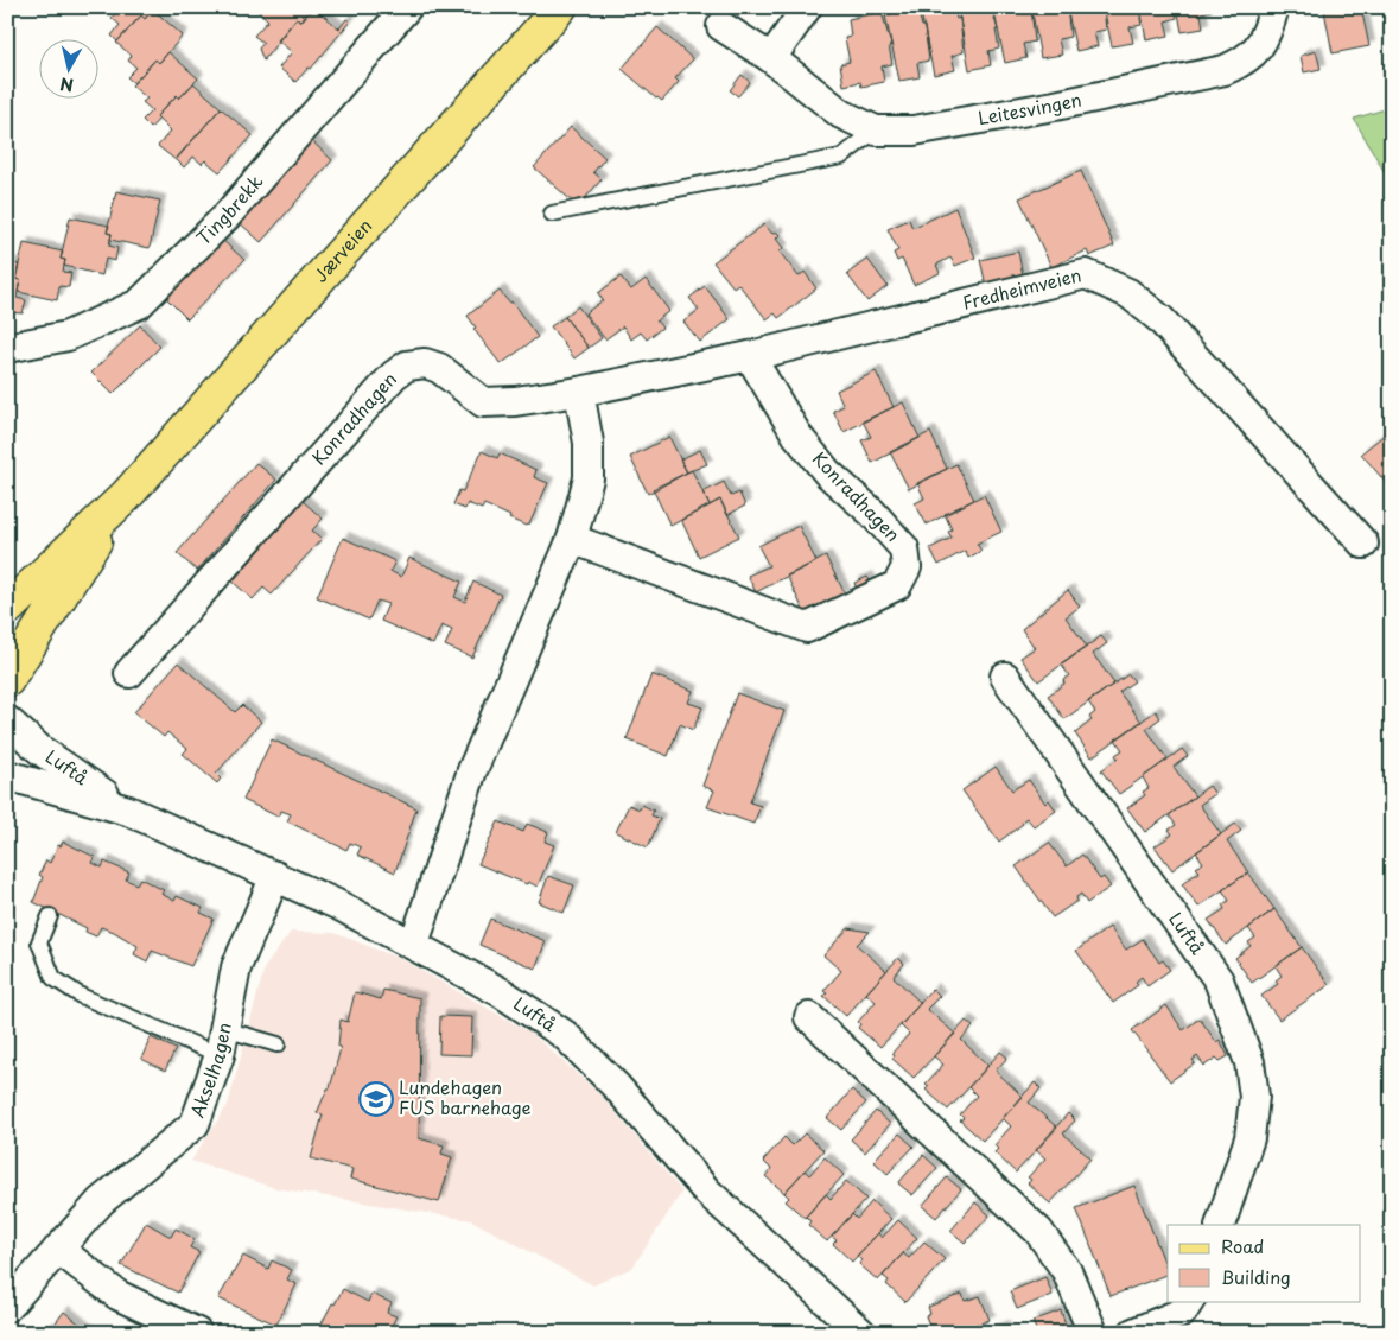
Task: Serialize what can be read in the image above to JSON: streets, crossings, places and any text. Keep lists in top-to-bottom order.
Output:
{
  "streets": {
    "main road": ["Jærveien"],
    "street": [
      "Leitesvingen",
      "Tingbrekk",
      "Fredheimveien",
      "Konradhagen",
      "Luftå",
      "Akselhagen"
    ]
  },
  "crossings": [
    ["Fredheimveien", "Konradhagen"],
    ["Luftå", "Akselhagen"]
  ],
  "places": {
    "school or university": ["Lundehagen FUS barnehage"]
  },
  "legend": ["Road", "Building"],
  "north": "bottom"
}
